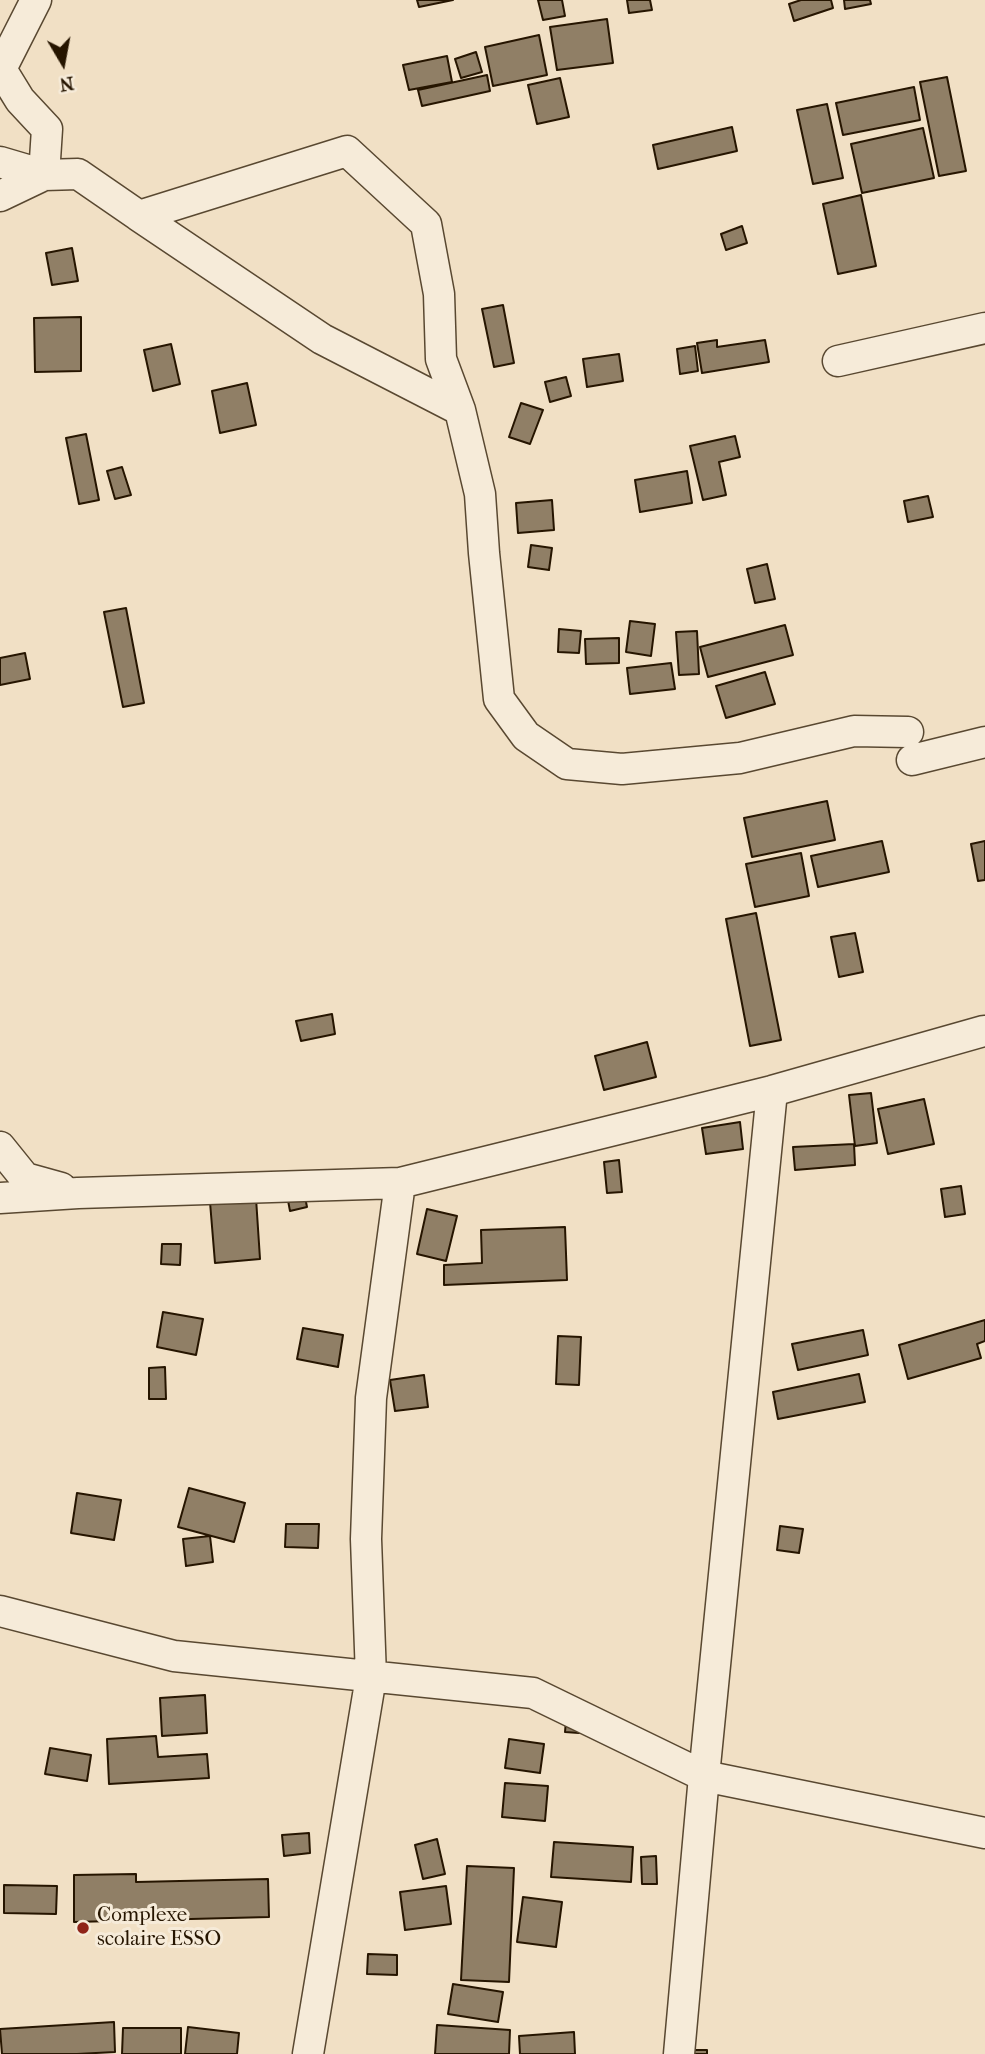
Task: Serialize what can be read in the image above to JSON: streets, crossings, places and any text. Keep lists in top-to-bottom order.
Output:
{
  "places": ["Complexe scolaire ESSO"],
  "north": "bottom"
}
